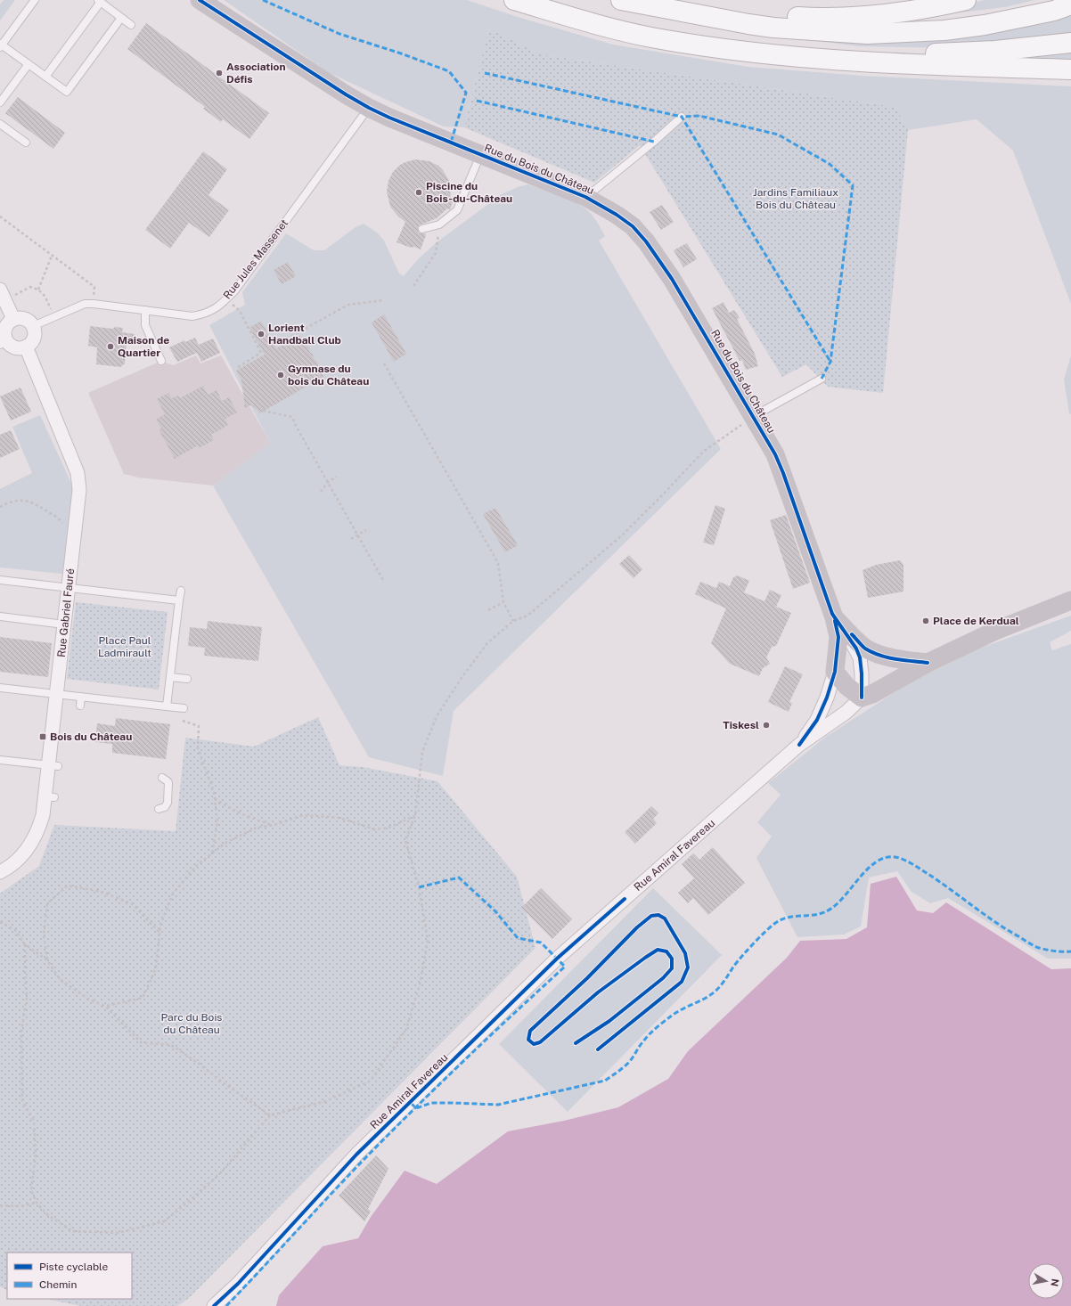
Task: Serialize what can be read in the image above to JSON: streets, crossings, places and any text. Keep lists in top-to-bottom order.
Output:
{
  "streets": {
    "street": ["Rue du Bois du Château", "Rue Gabriel Fauré", "Rue Amiral Favereau"],
    "lane": ["Rue Jules Massenet"]
  },
  "crossings": [
    ["Rue du Bois du Château", "Rue Jules Massenet"],
    ["Rue du Bois du Château", "Rue Amiral Favereau"],
    ["Rue Jules Massenet", "Rue Gabriel Fauré"]
  ],
  "parks": ["Jardins Familiaux Bois du Château", "Place Paul Ladmirault", "Parc du Bois du Château"],
  "places": {
    "other": [
      "Association Défis",
      "Piscine du Bois-du-Château",
      "Lorient Handball Club",
      "Maison de Quartier",
      "Gymnase du bois du Château",
      "Place de Kerdual",
      "Tiskesl"
    ],
    "transit": ["Bois du Château"]
  },
  "legend": ["Piste cyclable", "Chemin"],
  "north": "right"
}
